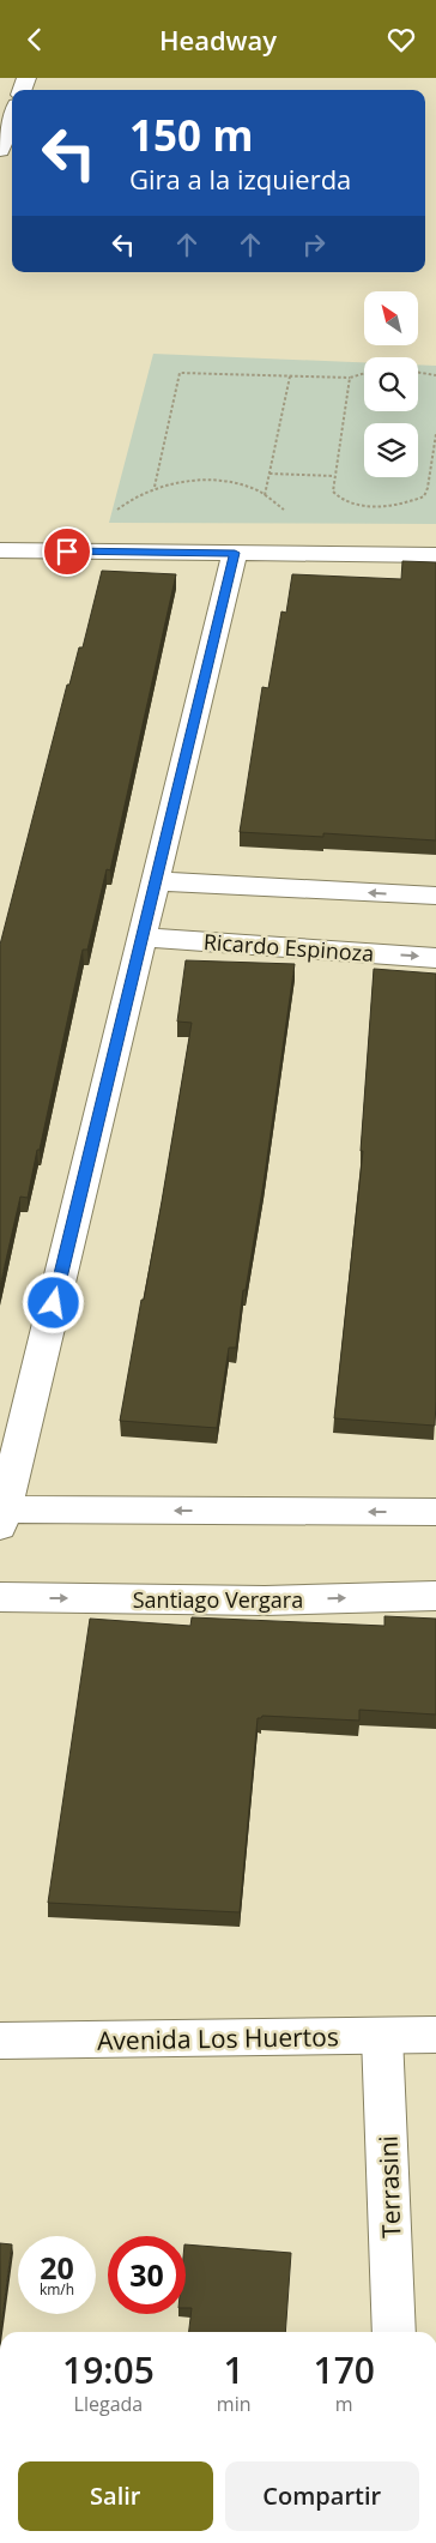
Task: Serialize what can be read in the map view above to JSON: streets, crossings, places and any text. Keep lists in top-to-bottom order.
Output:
{
  "streets": {
    "street": [
      "Ricardo Espinoza",
      "Santiago Vergara",
      "Avenida Los Huertos",
      "Terrasini"
    ]
  },
  "crossings": [
    ["Avenida Los Huertos", "Terrasini"]
  ],
  "north": "top left",
  "page": {
    "header": "Headway",
    "turn": ["150 m", "Gira a la izquierda"],
    "speed": "20 km/h",
    "limit": "30",
    "eta": [
      "19:05",
      "Llegada",
      "1",
      "min",
      "170",
      "m"
    ],
    "buttons": ["Salir", "Compartir"]
  }
}
